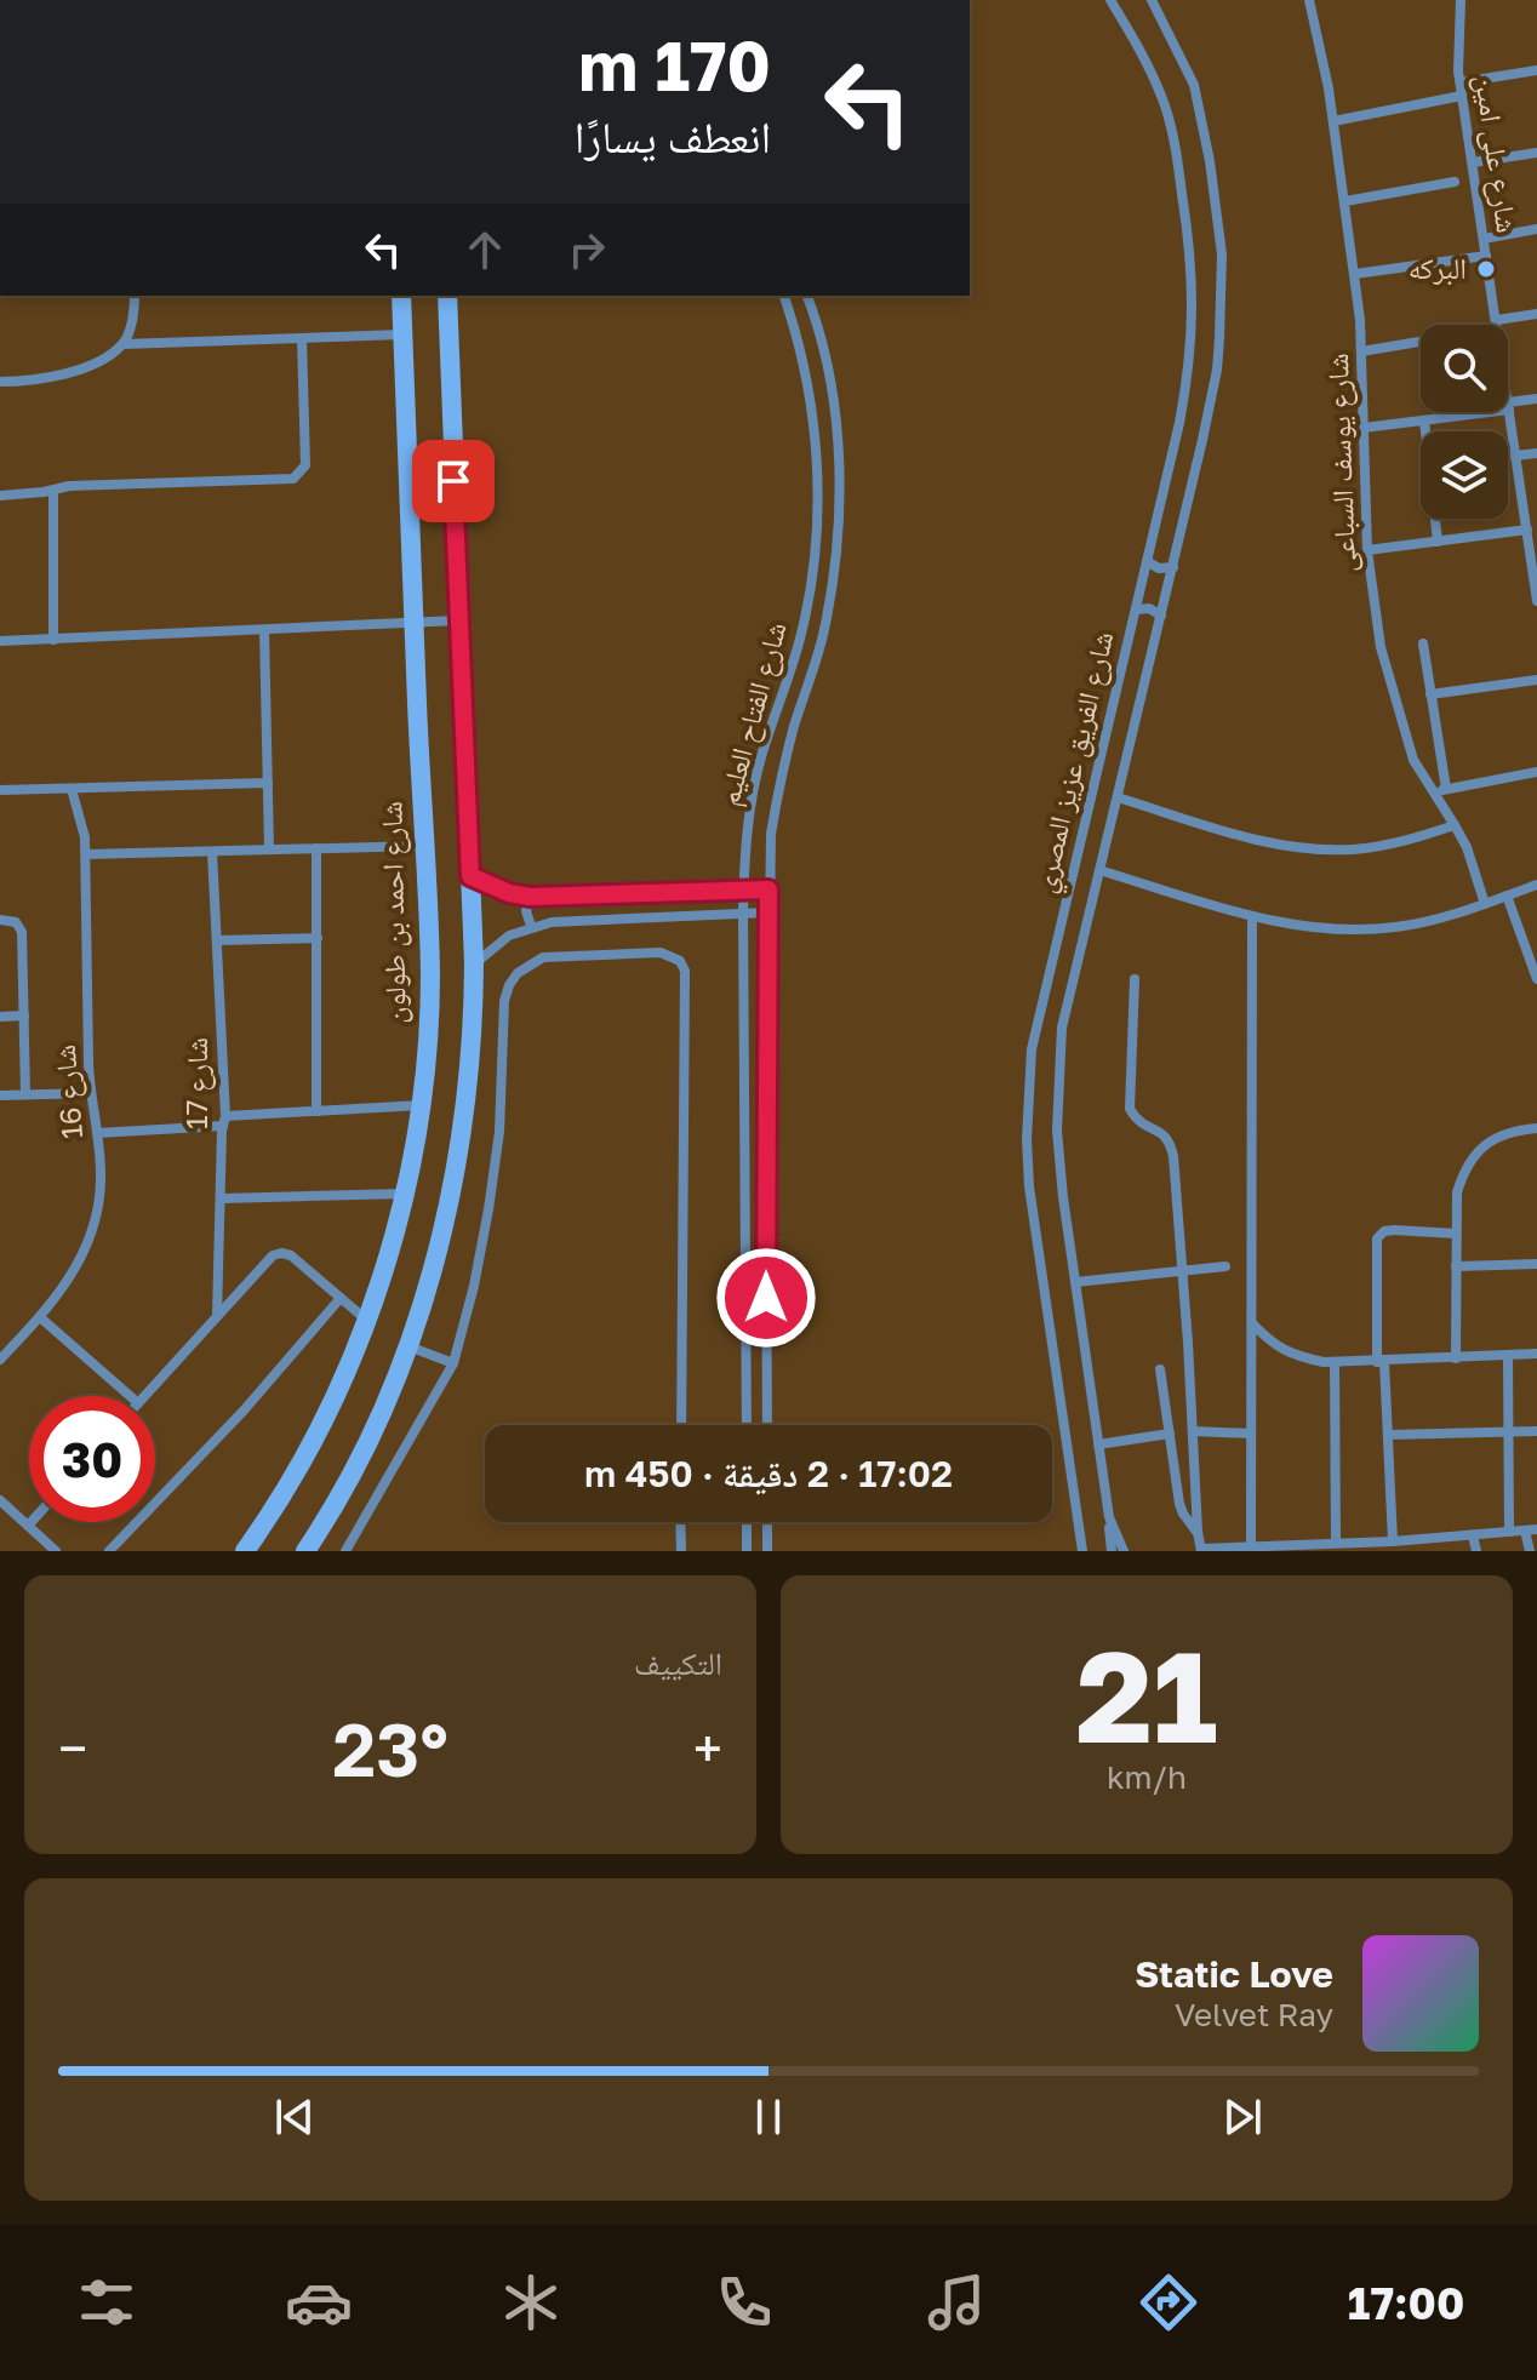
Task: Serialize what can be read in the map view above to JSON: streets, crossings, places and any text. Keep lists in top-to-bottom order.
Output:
{
  "streets": {
    "street": [
      "شارع على امين",
      "شارع يوسف السباعى",
      "شارع الفتاح العليم",
      "شارع الفريق عزيز المصري",
      "شارع احمد بن طولون",
      "شارع 17",
      "شارع 16"
    ]
  },
  "places": ["البركه"],
  "page": {
    "turn": ["170 m", "انعطف يسارًا"],
    "limit": "30",
    "trip": "17:02 · 2 دقيقة · 450 m",
    "tile": [
      ["21", "km/h"],
      "التكييف"
    ],
    "heat": ["−", "23°", "+"],
    "song": ["Static Love", "Velvet Ray"],
    "tabs": "17:00"
  }
}
